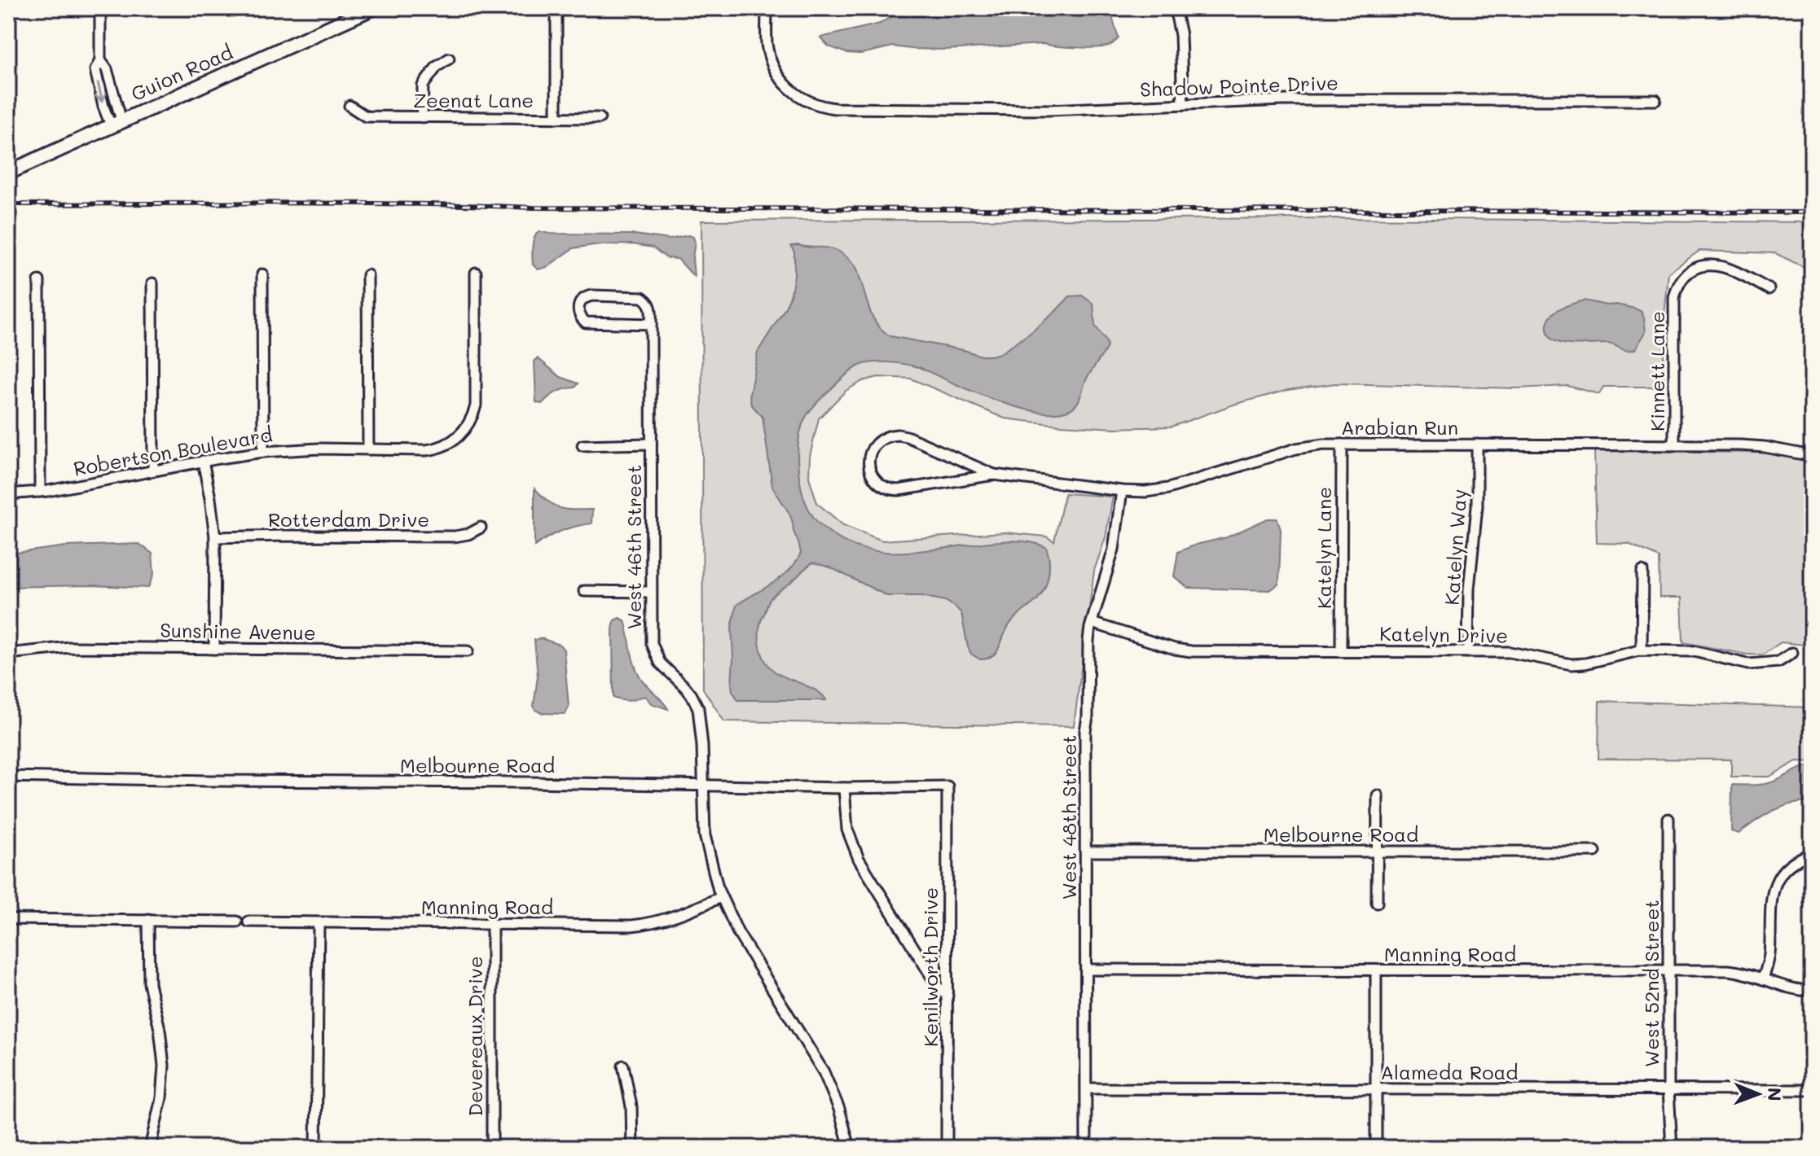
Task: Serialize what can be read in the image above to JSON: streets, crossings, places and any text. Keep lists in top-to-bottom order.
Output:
{
  "streets": {
    "street": [
      "Guion Road",
      "Shadow Pointe Drive",
      "Zeenat Lane",
      "Kinnett Lane",
      "Arabian Run",
      "Robertson Boulevard",
      "Rotterdam Drive",
      "West 46th Street",
      "Katelyn Way",
      "Katelyn Lane",
      "Sunshine Avenue",
      "Katelyn Drive",
      "Melbourne Road",
      "West 48th Street",
      "Manning Road",
      "Kenilworth Drive",
      "West 52nd Street",
      "Devereaux Drive",
      "Alameda Road"
    ]
  },
  "crossings": [
    ["Kinnett Lane", "Arabian Run"],
    ["Arabian Run", "Katelyn Way"],
    ["Arabian Run", "Katelyn Lane"],
    ["Arabian Run", "West 48th Street"],
    ["West 46th Street", "Melbourne Road"],
    ["West 46th Street", "Manning Road"],
    ["Katelyn Way", "Katelyn Drive"],
    ["Katelyn Lane", "Katelyn Drive"],
    ["Katelyn Drive", "West 48th Street"],
    ["Melbourne Road", "West 48th Street"],
    ["Melbourne Road", "Kenilworth Drive"],
    ["West 48th Street", "Manning Road"],
    ["West 48th Street", "Alameda Road"],
    ["Manning Road", "West 52nd Street"],
    ["Manning Road", "Devereaux Drive"],
    ["West 52nd Street", "Alameda Road"]
  ],
  "north": "right"
}
